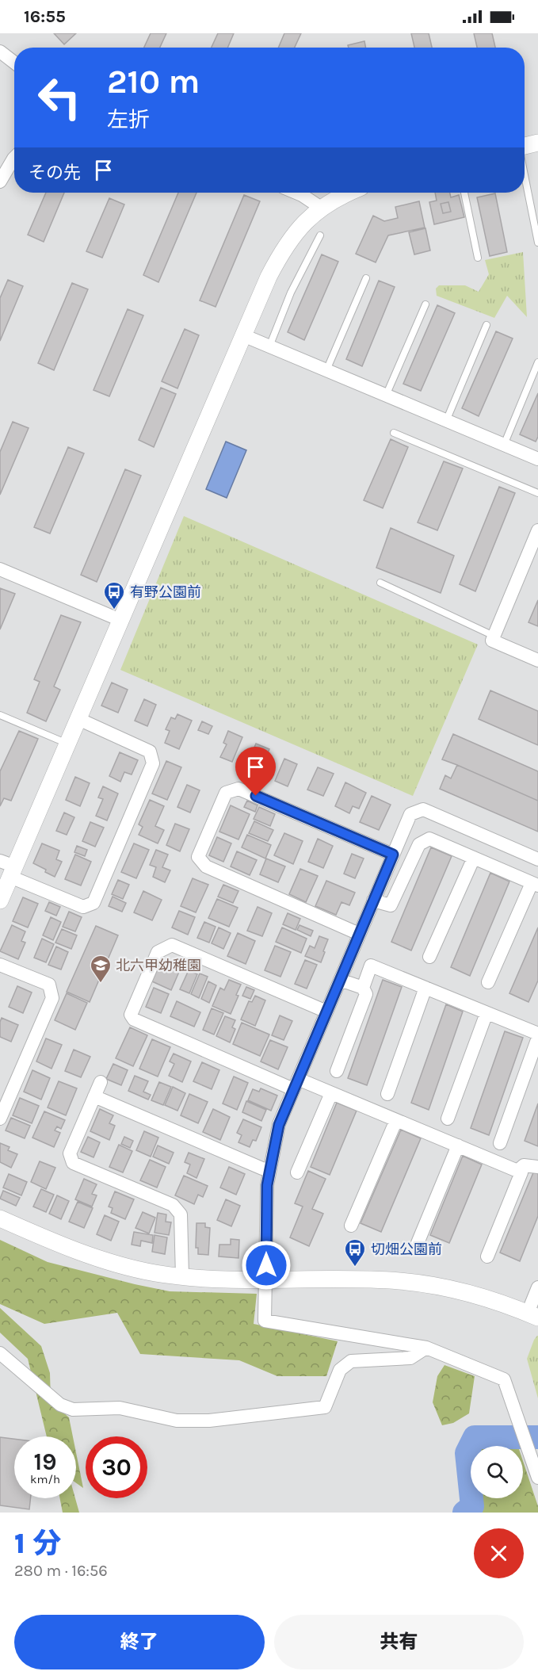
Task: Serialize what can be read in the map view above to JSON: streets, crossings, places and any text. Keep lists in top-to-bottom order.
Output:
{
  "places": {
    "bus stop": ["有野公園前", "切畑公園前"],
    "school or university": ["北六甲幼稚園"]
  },
  "page": {
    "status": "16:55",
    "turn": ["210 m", "左折"],
    "then": "その先",
    "speed": "19 km/h",
    "limit": "30",
    "heading": ["1 分", "280 m · 16:56"],
    "buttons": ["終了", "共有"]
  }
}
